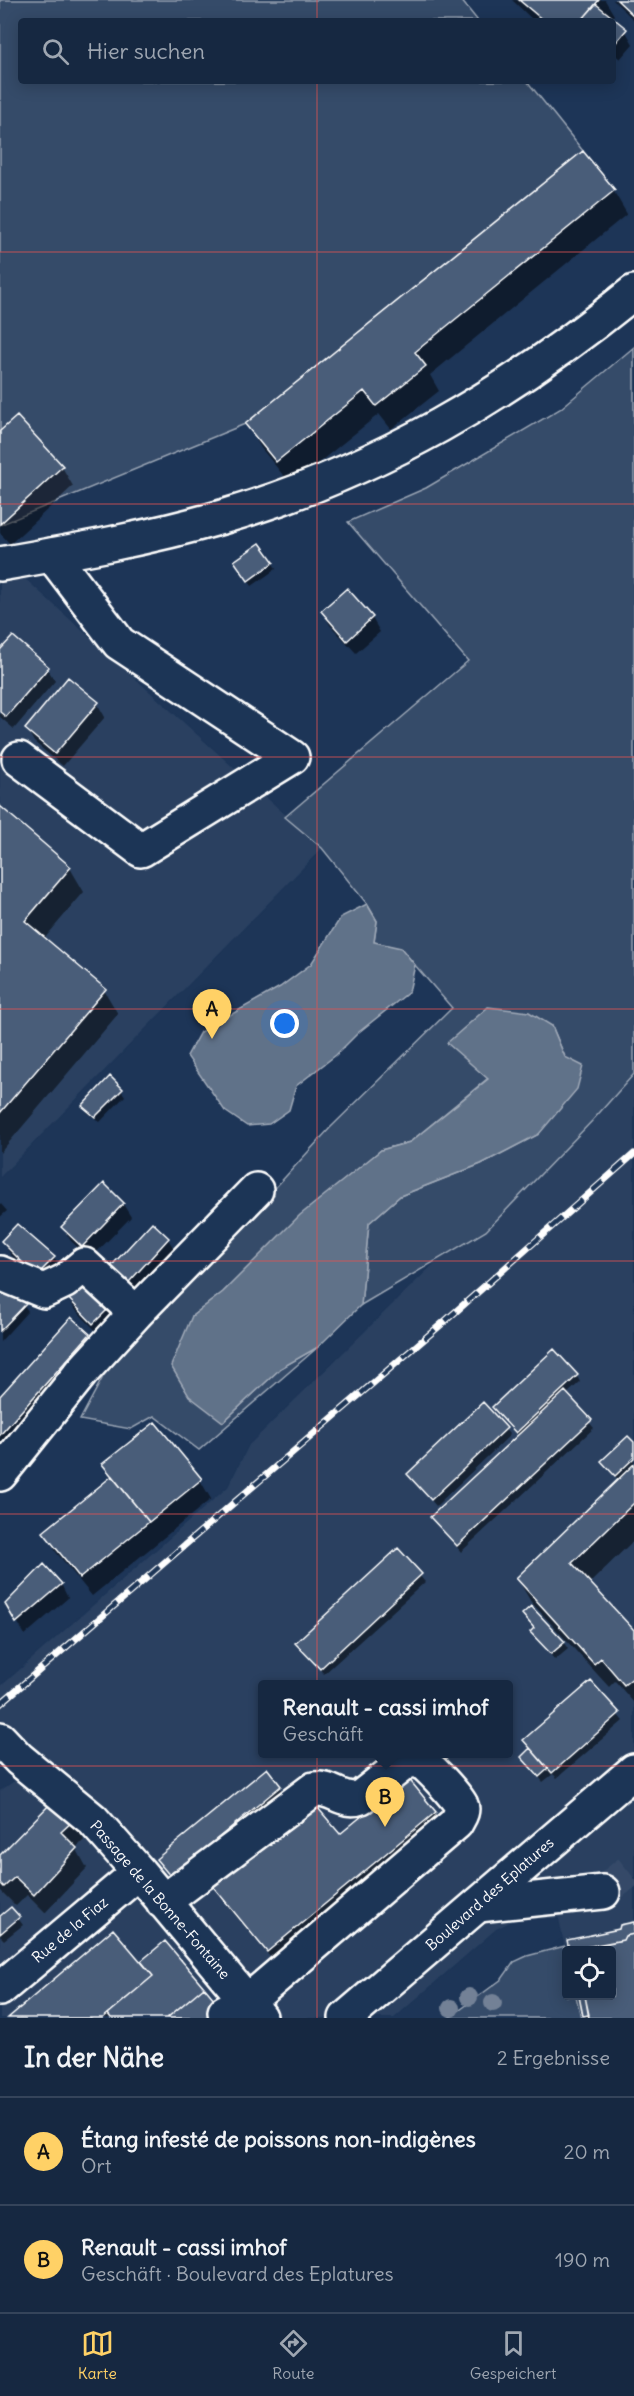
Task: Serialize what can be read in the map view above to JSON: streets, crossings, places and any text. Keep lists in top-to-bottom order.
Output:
{
  "streets": {
    "main road": ["Boulevard des Eplatures", "Passage de la Bonne-Fontaine", "Rue de la Fiaz"]
  },
  "crossings": [
    ["Passage de la Bonne-Fontaine", "Rue de la Fiaz"]
  ],
  "page": {
    "search": "Hier suchen",
    "pins": ["A", "B"],
    "popup": ["Renault - cassi imhof", "Geschäft"],
    "heading": ["In der Nähe", "2 Ergebnisse"],
    "list": [
      {
        "mark": "A",
        "name": "Étang infesté de poissons non-indigènes",
        "note": "Ort",
        "value": "20 m"
      },
      {
        "mark": "B",
        "name": "Renault - cassi imhof",
        "note": "Geschäft · Boulevard des Eplatures",
        "value": "190 m"
      }
    ],
    "nav": ["Karte", "Route", "Gespeichert"]
  }
}
